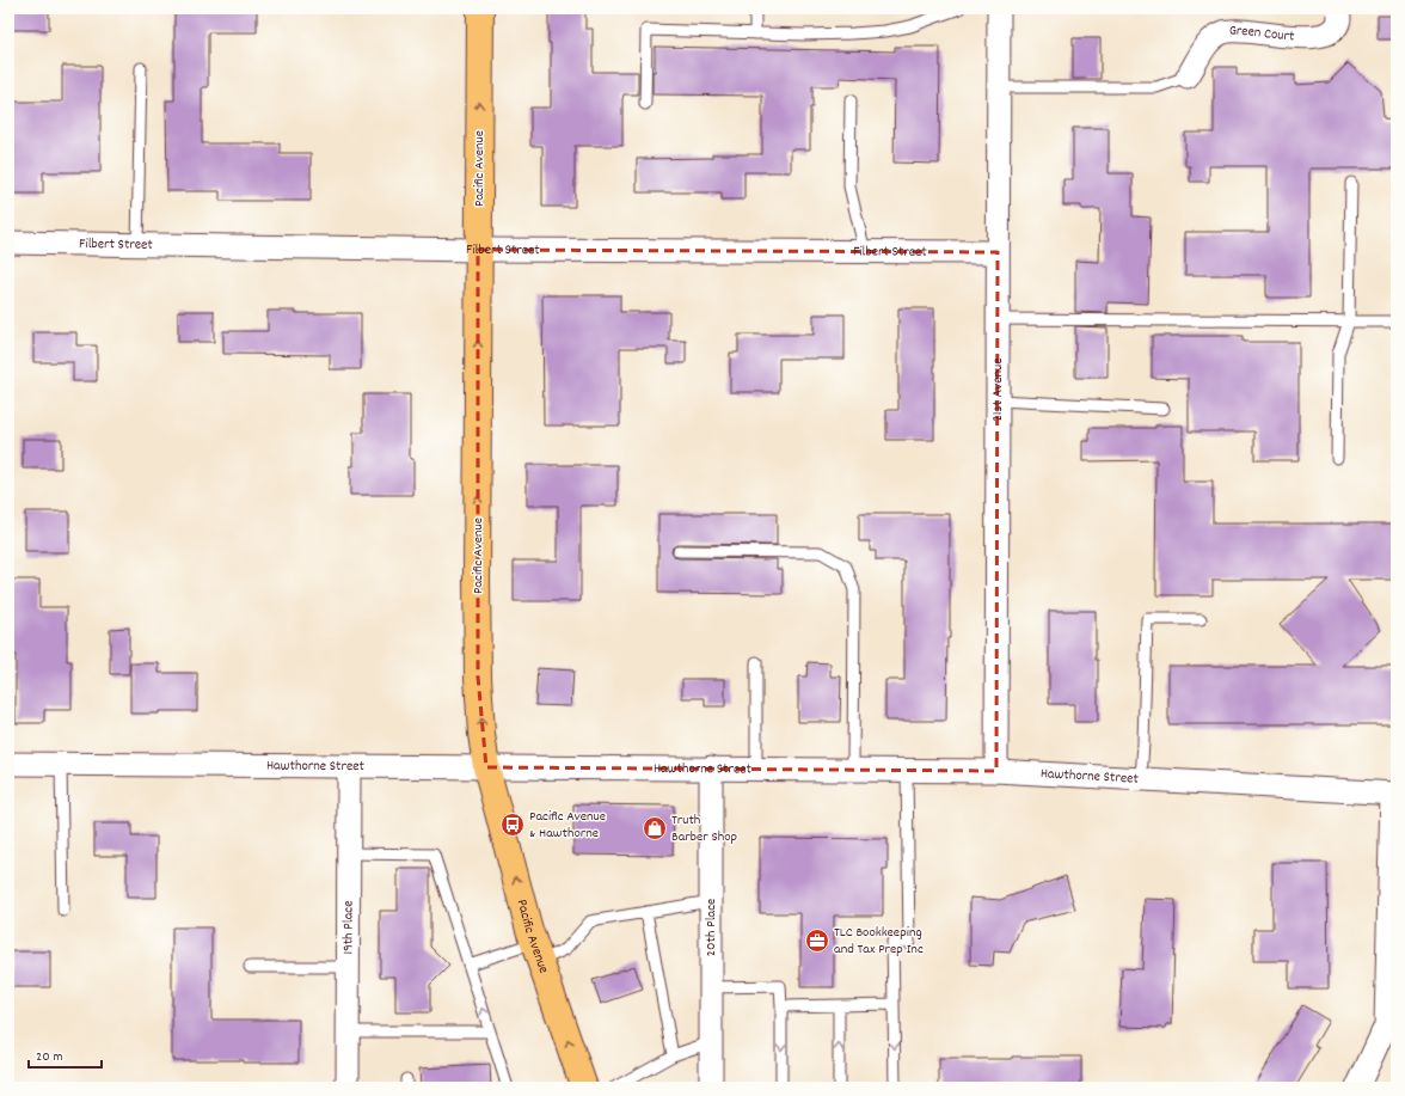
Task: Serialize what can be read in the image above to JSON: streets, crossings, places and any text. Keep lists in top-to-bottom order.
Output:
{
  "streets": {
    "main road": ["Pacific Avenue"],
    "street": [
      "Green Court",
      "Filbert Street",
      "21st Avenue",
      "Hawthorne Street",
      "19th Place",
      "20th Place"
    ]
  },
  "crossings": [
    ["Pacific Avenue", "Filbert Street"],
    ["Pacific Avenue", "Hawthorne Street"],
    ["Filbert Street", "21st Avenue"],
    ["21st Avenue", "Hawthorne Street"],
    ["Hawthorne Street", "19th Place"],
    ["Hawthorne Street", "20th Place"]
  ],
  "one_way": ["Pacific Avenue"],
  "places": {
    "bus stop": ["Pacific Avenue & Hawthorne"],
    "shop": ["Truth Barber Shop"],
    "office": ["TLC Bookkeeping and Tax Prep Inc"]
  },
  "scale_bar": "20 m"
}
